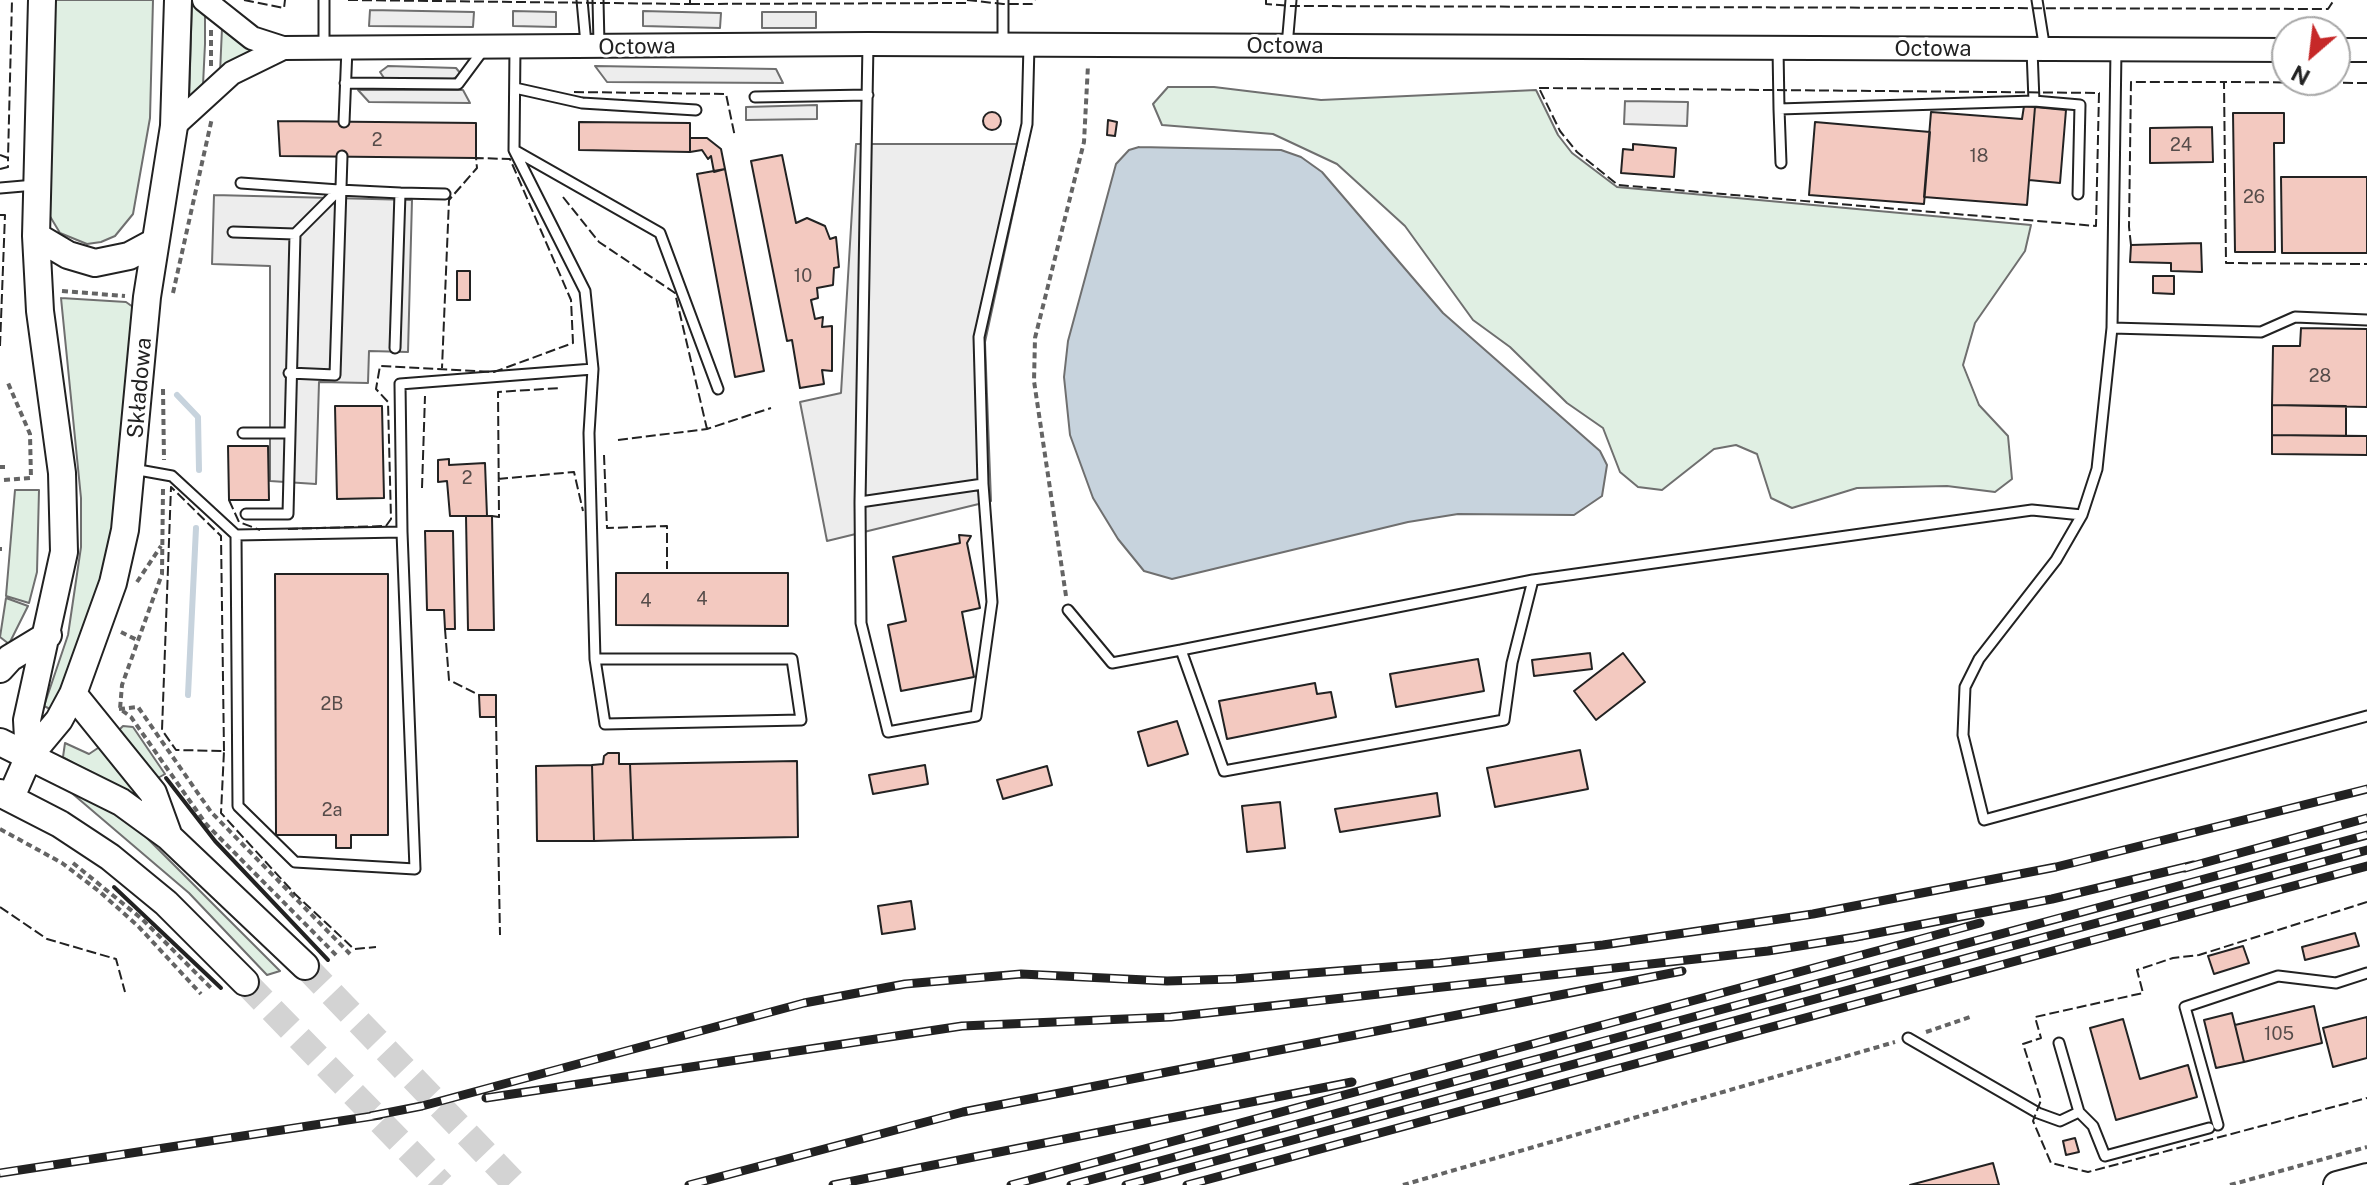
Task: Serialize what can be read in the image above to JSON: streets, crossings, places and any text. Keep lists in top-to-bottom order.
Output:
{
  "streets": {
    "main road": ["Składowa"],
    "street": ["Octowa"]
  },
  "crossings": [
    ["Octowa", "Składowa"]
  ],
  "house_numbers": [
    "2",
    "24",
    "18",
    "26",
    "10",
    "28",
    "2",
    "4",
    "4",
    "2B",
    "2a",
    "105"
  ],
  "north": "bottom left"
}
